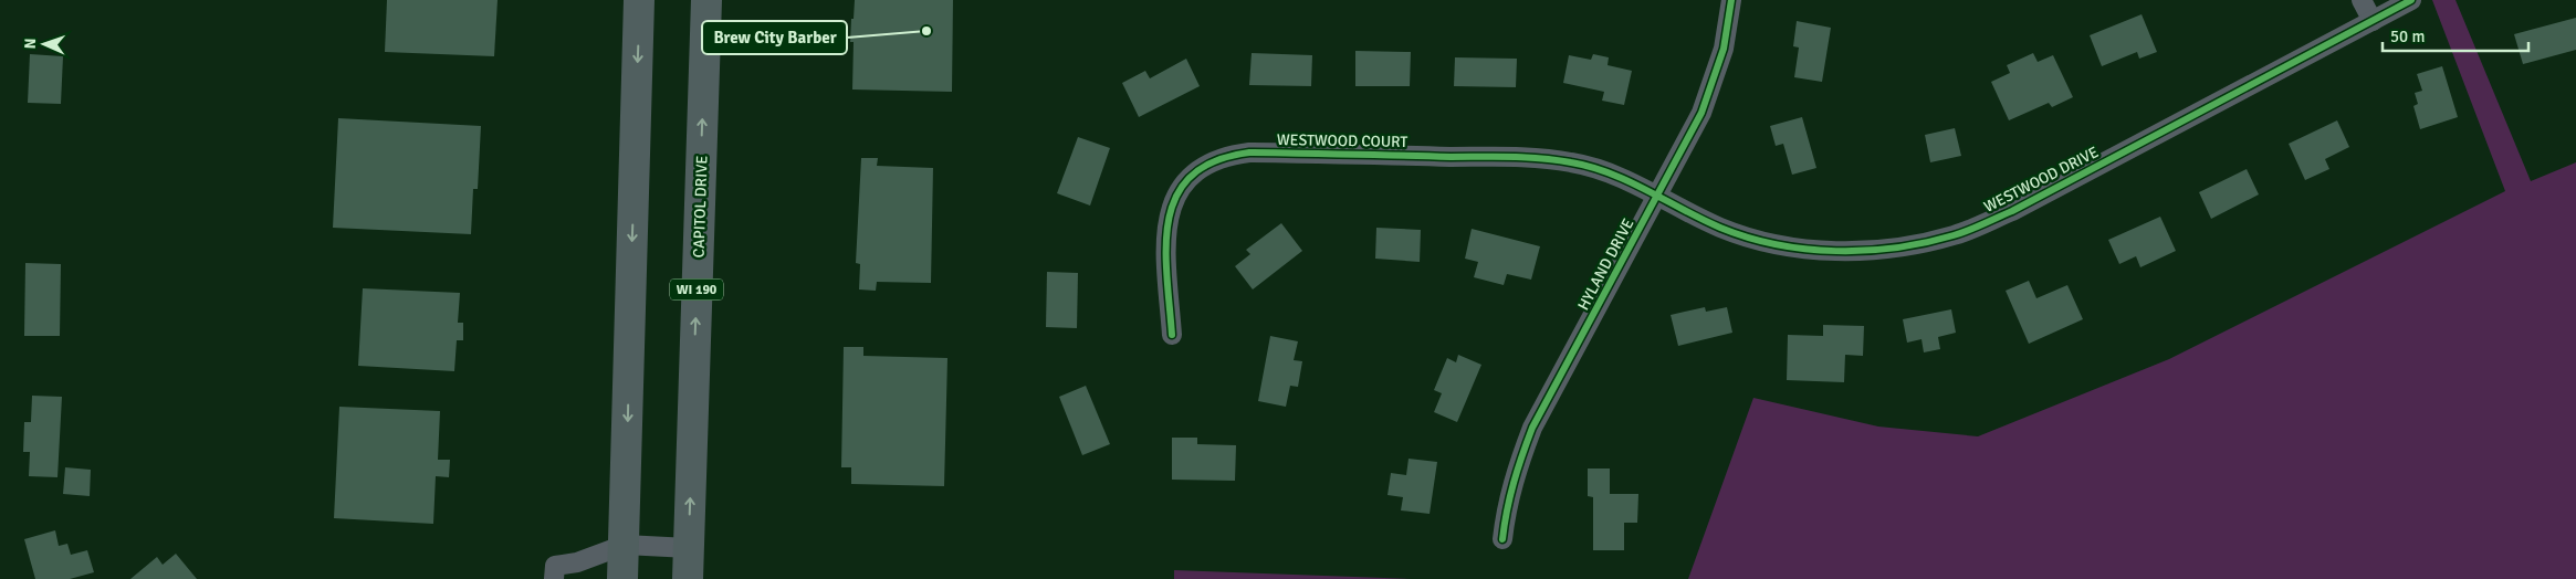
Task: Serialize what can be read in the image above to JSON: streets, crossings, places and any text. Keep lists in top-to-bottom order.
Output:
{
  "streets": {
    "main road": ["CAPITOL DRIVE", "WI 190"],
    "street": ["WESTWOOD COURT", "WESTWOOD DRIVE", "HYLAND DRIVE"]
  },
  "crossings": [
    ["WESTWOOD COURT", "WESTWOOD DRIVE"],
    ["WESTWOOD COURT", "HYLAND DRIVE"],
    ["WESTWOOD DRIVE", "HYLAND DRIVE"]
  ],
  "places": ["Brew City Barber"],
  "scale_bar": "50 m",
  "north": "left"
}
